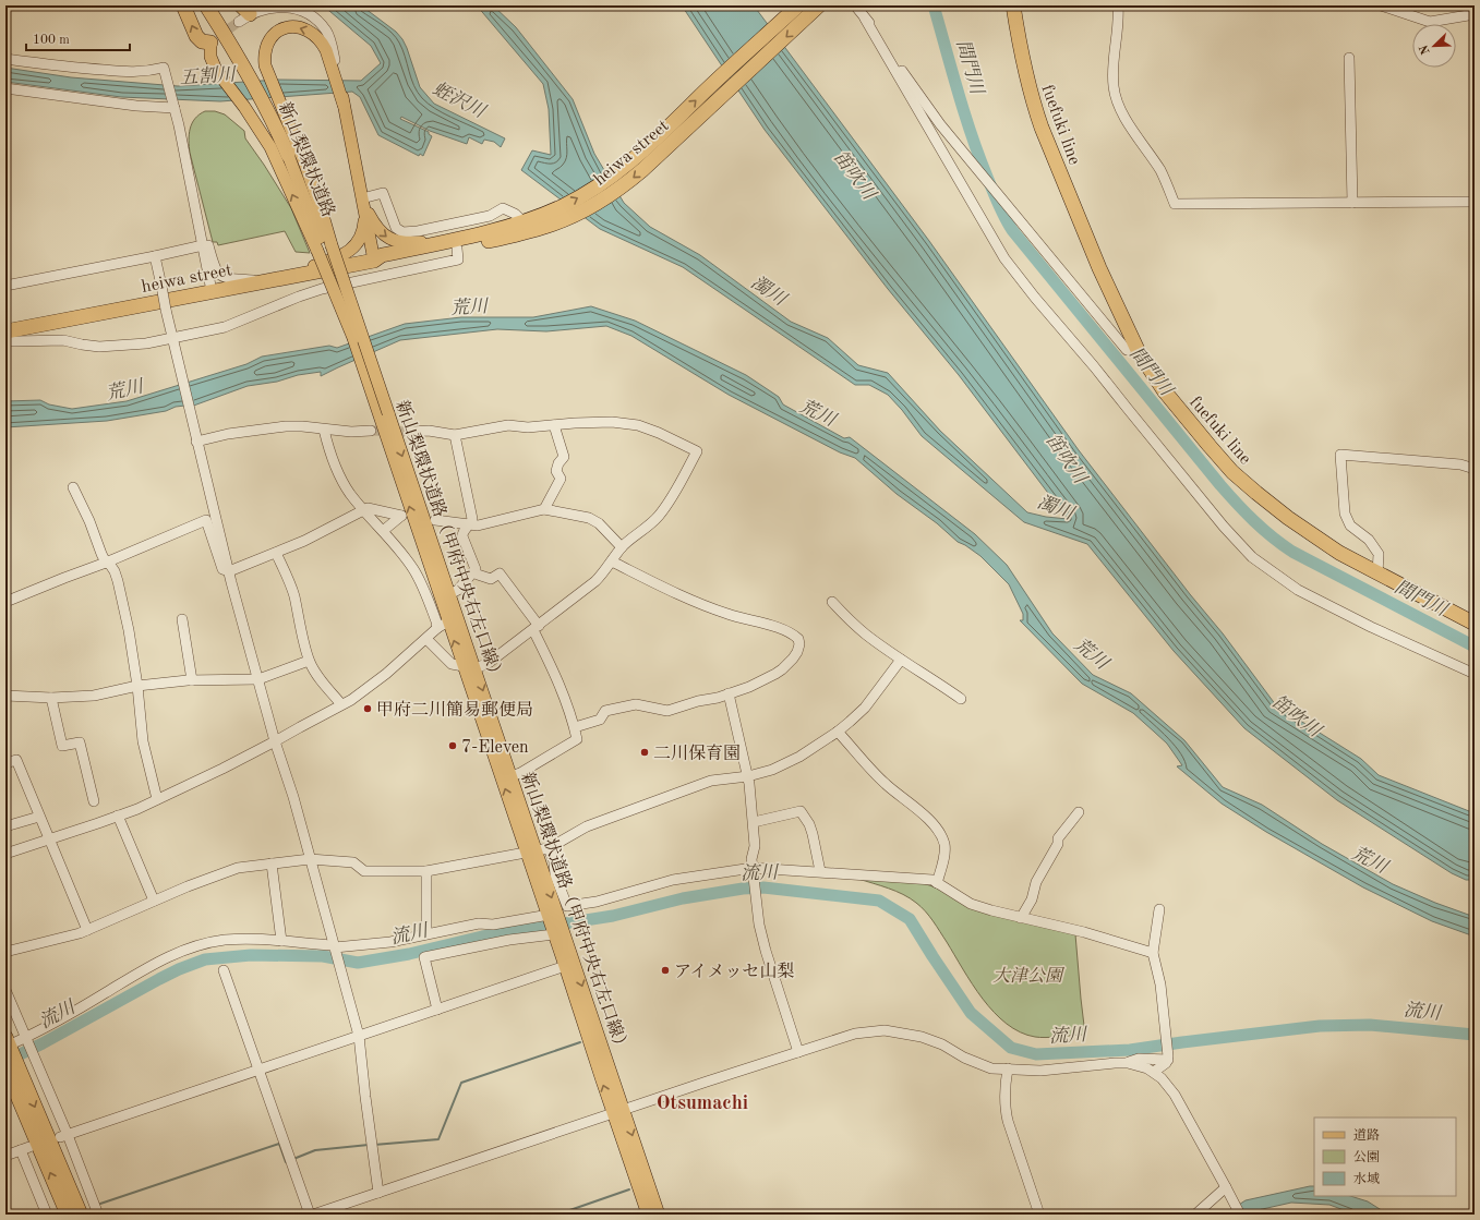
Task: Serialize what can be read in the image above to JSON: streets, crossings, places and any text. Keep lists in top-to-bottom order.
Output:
{
  "streets": {
    "highway": ["fuefuki line", "heiwa street", "新山梨環状道路"],
    "main road": ["新山梨環状道路（甲府中央右左口線）"]
  },
  "crossings": [
    ["新山梨環状道路", "新山梨環状道路（甲府中央右左口線）"]
  ],
  "districts": ["Otsumachi"],
  "water": [
    "間門川",
    "五割川",
    "蛭沢川",
    "笛吹川",
    "濁川",
    "荒川",
    "流川"
  ],
  "parks": ["大津公園"],
  "places": [
    "甲府二川簡易郵便局",
    "7-Eleven",
    "二川保育園",
    "アイメッセ山梨"
  ],
  "legend": ["道路", "公園", "水域"],
  "scale_bar": "100 m",
  "north": "bottom left"
}
